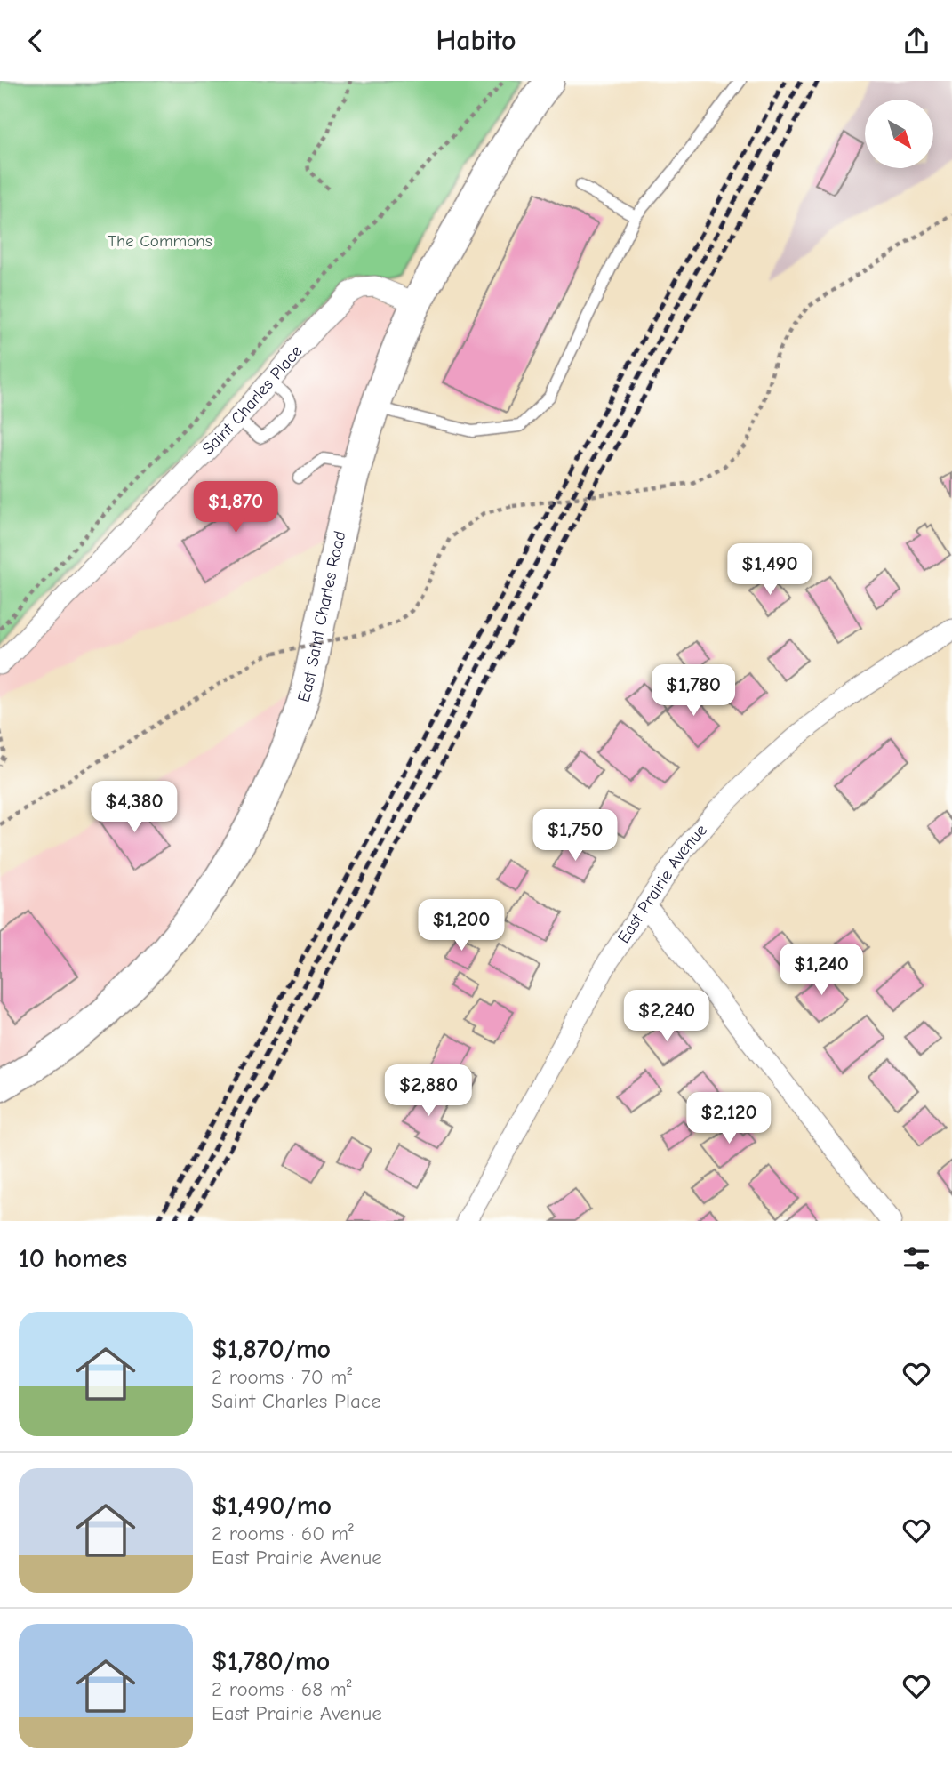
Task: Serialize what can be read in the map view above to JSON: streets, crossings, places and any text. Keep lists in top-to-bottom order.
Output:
{
  "streets": {
    "main road": ["East Saint Charles Road"],
    "street": ["Saint Charles Place", "East Prairie Avenue"]
  },
  "crossings": [
    ["Saint Charles Place", "East Saint Charles Road"]
  ],
  "parks": ["The Commons"],
  "north": "bottom right",
  "page": {
    "header": "Habito",
    "price": [
      "$1,870",
      "$1,490",
      "$1,780",
      "$4,380",
      "$1,750",
      "$1,200",
      "$1,240",
      "$2,240",
      "$2,880",
      "$2,120"
    ],
    "heading": "10 homes",
    "list": [
      {
        "name": "$1,870/mo",
        "note": "2 rooms · 70 m² · Saint Charles Place"
      },
      {
        "name": "$1,490/mo",
        "note": "2 rooms · 60 m² · East Prairie Avenue"
      },
      {
        "name": "$1,780/mo",
        "note": "2 rooms · 68 m² · East Prairie Avenue"
      }
    ]
  }
}
